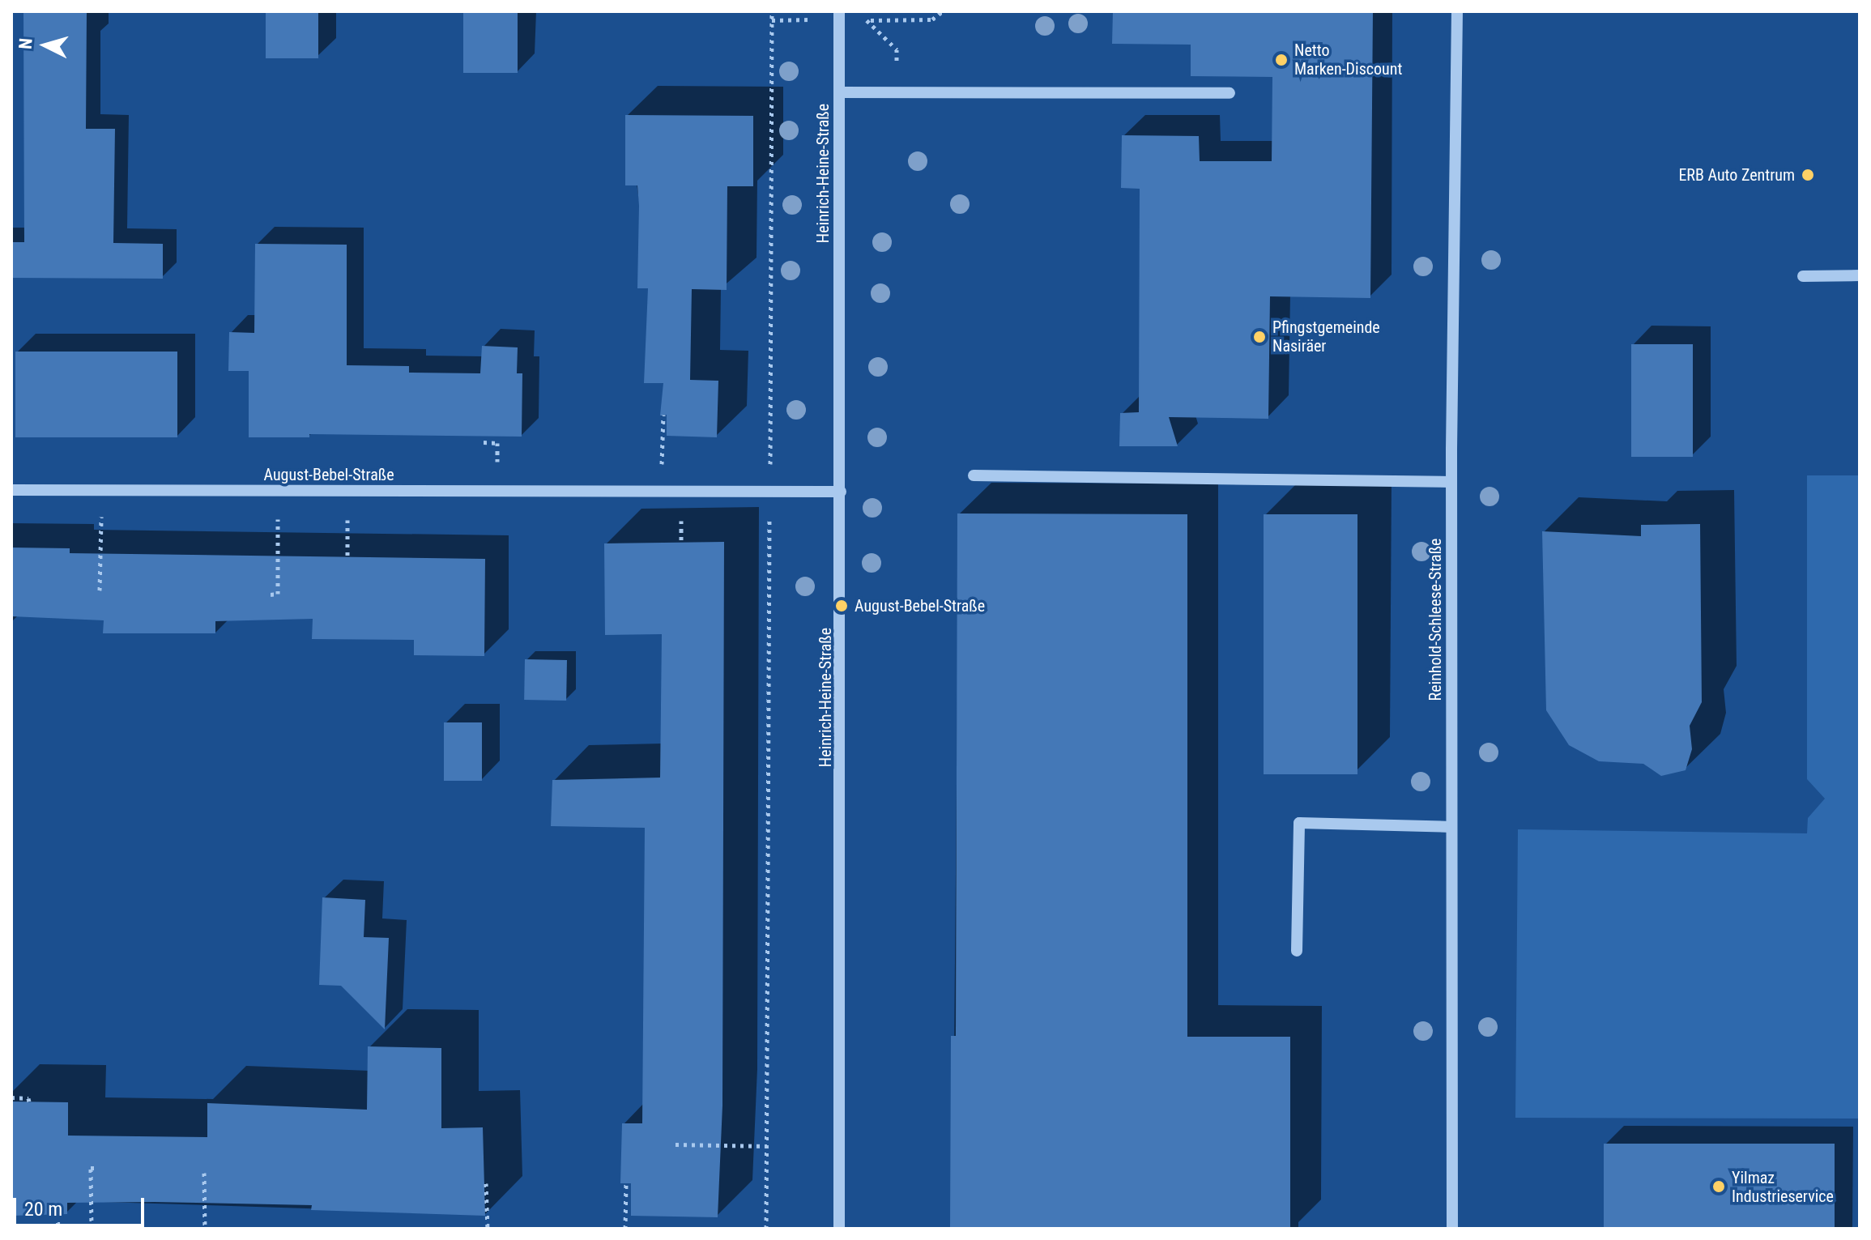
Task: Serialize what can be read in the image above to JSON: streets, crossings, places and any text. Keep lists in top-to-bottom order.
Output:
{
  "streets": {
    "street": ["Heinrich-Heine-Straße", "August-Bebel-Straße", "Reinhold-Schleese-Straße"]
  },
  "crossings": [
    ["Heinrich-Heine-Straße", "August-Bebel-Straße"]
  ],
  "places": [
    "Netto Marken-Discount",
    "ERB Auto Zentrum",
    "Pfingstgemeinde Nasiräer",
    "August-Bebel-Straße",
    "Yilmaz Industrieservice"
  ],
  "scale_bar": "20 m",
  "north": "left"
}
